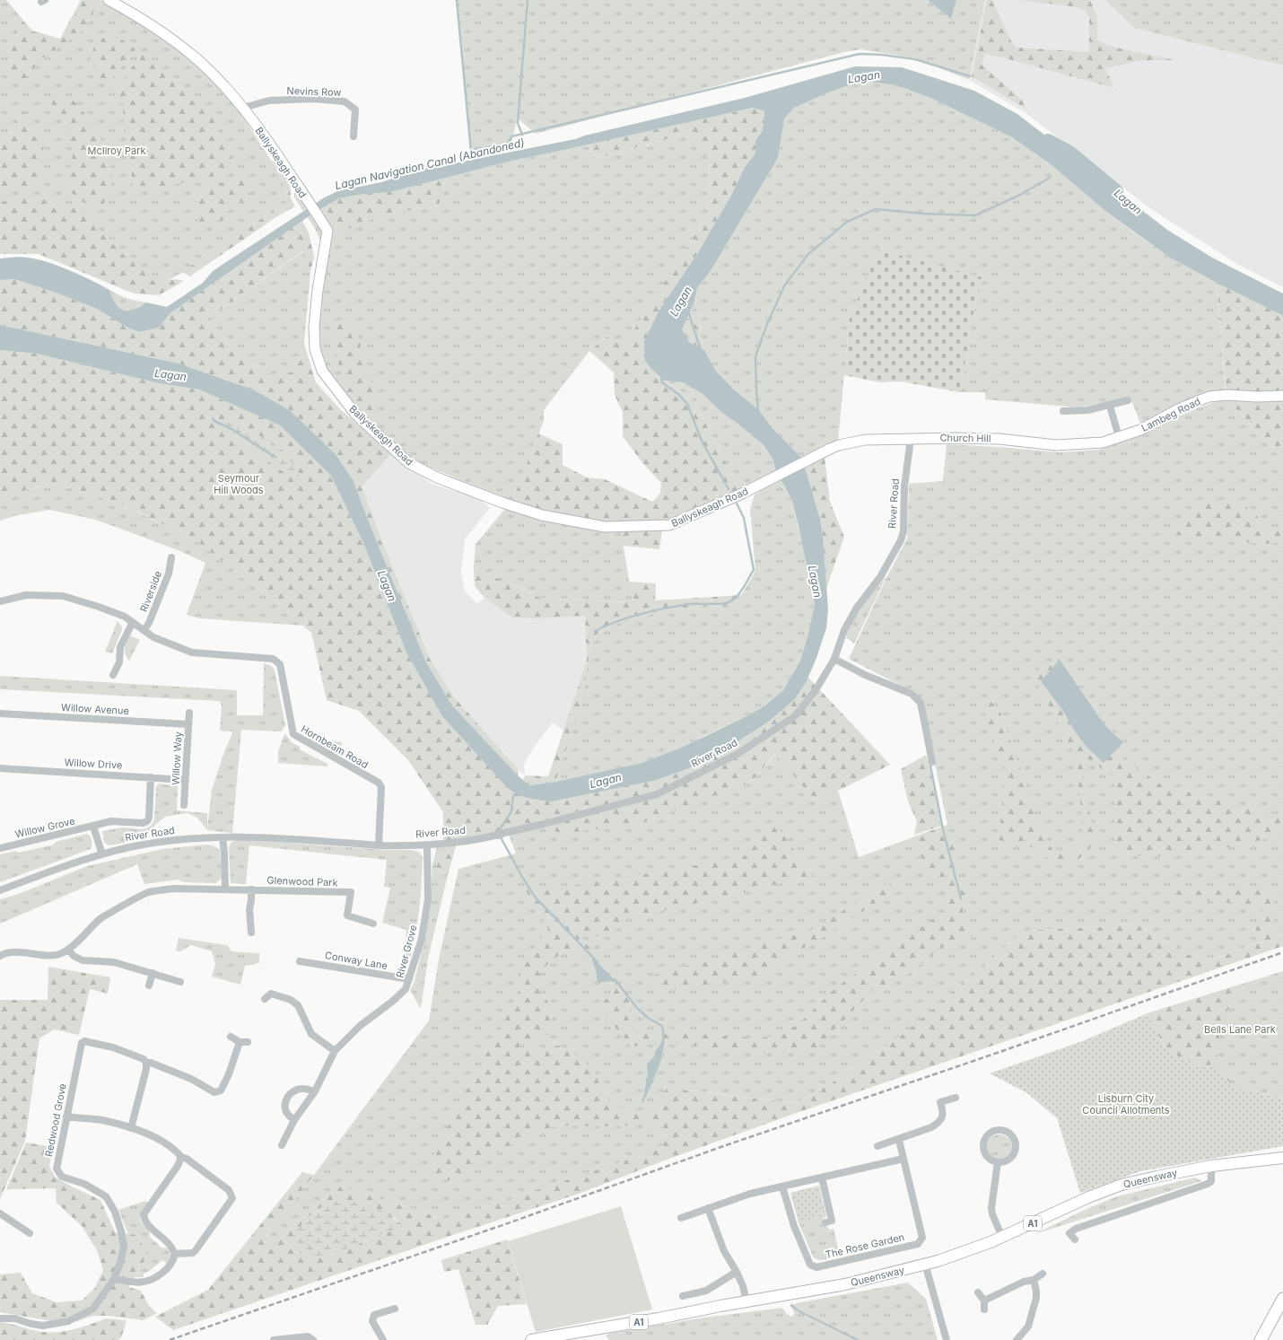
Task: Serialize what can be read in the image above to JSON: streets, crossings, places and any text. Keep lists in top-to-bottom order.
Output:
{
  "streets": {
    "main road": [
      "Ballyskeagh Road",
      "Lambeg Road",
      "Church Hill",
      "Queensway",
      "A1"
    ],
    "street": [
      "Nevins Row",
      "River Road",
      "Riverside",
      "Willow Avenue",
      "Hornbeam Road",
      "Willow Way",
      "Willow Drive",
      "Willow Grove",
      "Glenwood Park",
      "River Grove",
      "Conway Lane",
      "Redwood Grove",
      "The Rose Garden"
    ]
  },
  "crossings": [
    ["Nevins Row", "Ballyskeagh Road"],
    ["Ballyskeagh Road", "Church Hill"],
    ["Lambeg Road", "Church Hill"],
    ["Church Hill", "River Road"],
    ["River Road", "Hornbeam Road"],
    ["River Road", "River Grove"],
    ["Riverside", "Hornbeam Road"],
    ["Willow Avenue", "Willow Way"],
    ["Willow Way", "Willow Drive"],
    ["Willow Drive", "Willow Grove"],
    ["River Grove", "Conway Lane"]
  ],
  "water": ["Lagan", "Lagan Navigation Canal (Abandoned)"],
  "parks": [
    "McIlroy Park",
    "Seymour Hill Woods",
    "Bells Lane Park",
    "Lisburn City Council Allotments"
  ]
}
